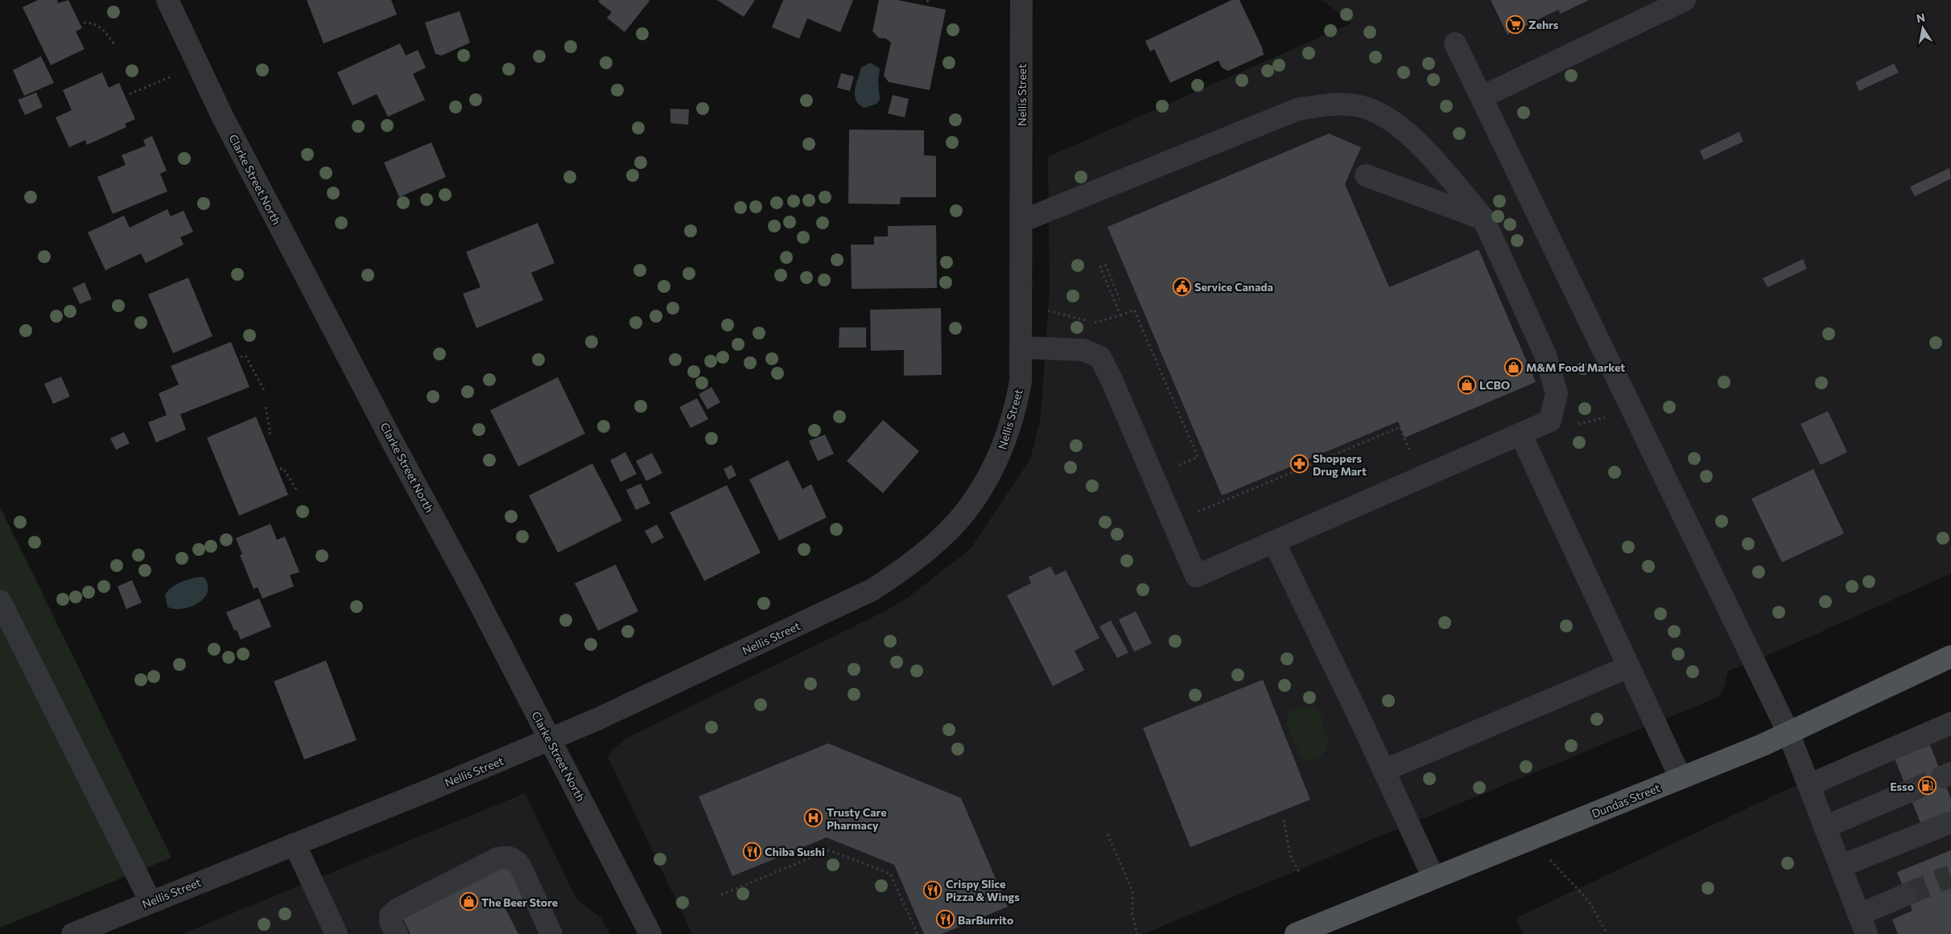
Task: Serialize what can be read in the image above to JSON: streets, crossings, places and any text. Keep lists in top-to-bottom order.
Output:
{
  "streets": {
    "main road": ["Dundas Street"],
    "street": ["Nellis Street", "Clarke Street North"]
  },
  "crossings": [
    ["Nellis Street", "Clarke Street North"]
  ],
  "places": {
    "supermarket": ["Zehrs"],
    "public building": ["Service Canada"],
    "shop": ["M&M Food Market", "LCBO", "The Beer Store"],
    "pharmacy": ["Shoppers Drug Mart"],
    "fuel station": ["Esso"],
    "hospital": ["Trusty Care Pharmacy"],
    "restaurant": ["Chiba Sushi", "Crispy Slice Pizza & Wings", "BarBurrito"]
  },
  "north": "top"
}
